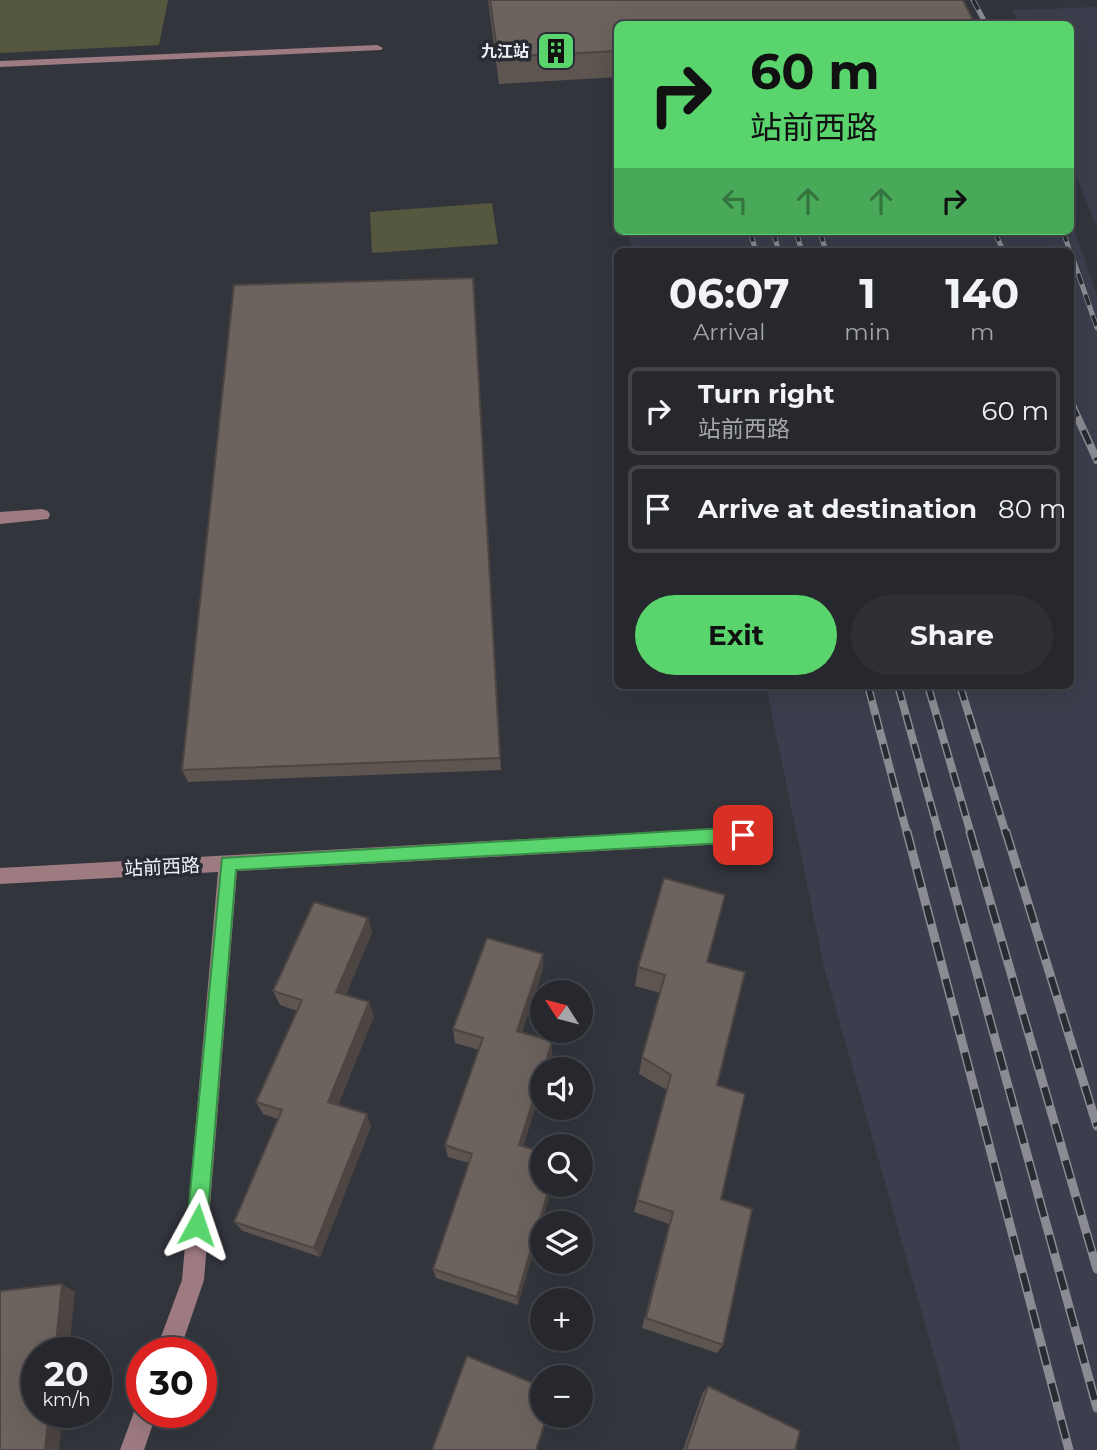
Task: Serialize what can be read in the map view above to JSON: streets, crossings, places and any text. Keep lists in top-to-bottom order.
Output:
{
  "streets": {
    "street": ["站前西路"]
  },
  "places": {
    "building": ["九江站"]
  },
  "north": "top left",
  "page": {
    "turn": ["60 m", "站前西路"],
    "eta": [
      "06:07",
      "Arrival",
      "1",
      "min",
      "140",
      "m"
    ],
    "list": [
      {
        "name": "Turn right",
        "note": "站前西路",
        "value": "60 m"
      },
      {
        "name": "Arrive at destination",
        "value": "80 m"
      }
    ],
    "buttons": ["Exit", "Share"],
    "map_buttons": ["+", "−"],
    "speed": "20 km/h",
    "limit": "30"
  }
}
